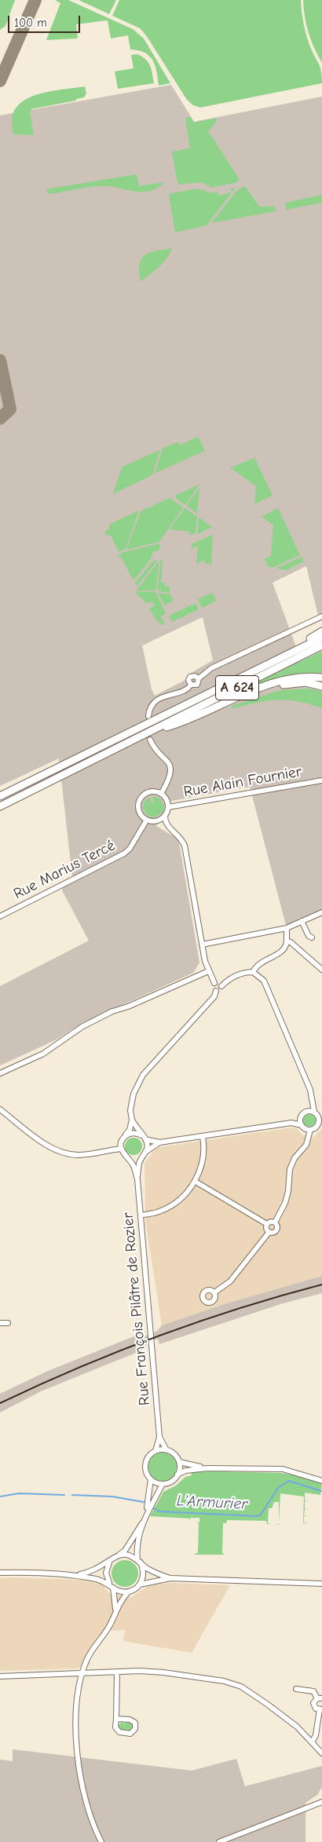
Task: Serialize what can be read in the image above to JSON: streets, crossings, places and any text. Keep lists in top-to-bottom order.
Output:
{
  "streets": {
    "highway": ["A 624"],
    "street": ["Rue Alain Fournier", "Rue Marius Tercé", "Rue François Pilâtre de Rozier"]
  },
  "crossings": [
    ["Rue Alain Fournier", "Rue Marius Tercé"]
  ],
  "water": ["L'Armurier"],
  "scale_bar": "100 m"
}
